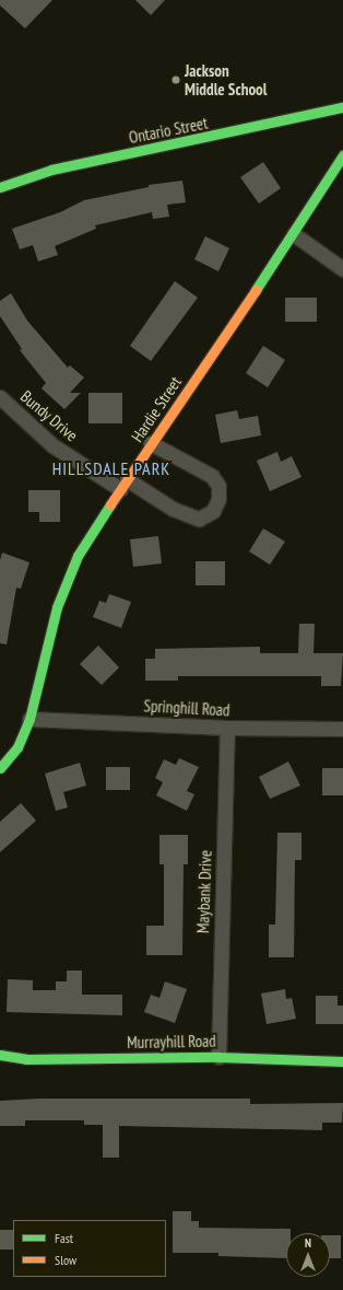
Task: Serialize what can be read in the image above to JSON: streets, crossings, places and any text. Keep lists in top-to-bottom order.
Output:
{
  "streets": {
    "street": [
      "Ontario Street",
      "Hardie Street",
      "Bundy Drive",
      "Springhill Road",
      "Maybank Drive",
      "Murrayhill Road"
    ]
  },
  "crossings": [
    ["Hardie Street", "Bundy Drive"],
    ["Hardie Street", "Springhill Road"],
    ["Springhill Road", "Maybank Drive"],
    ["Maybank Drive", "Murrayhill Road"]
  ],
  "districts": ["HILLSDALE PARK"],
  "places": ["Jackson Middle School"],
  "legend": ["Fast", "Slow"],
  "north": "top"
}
